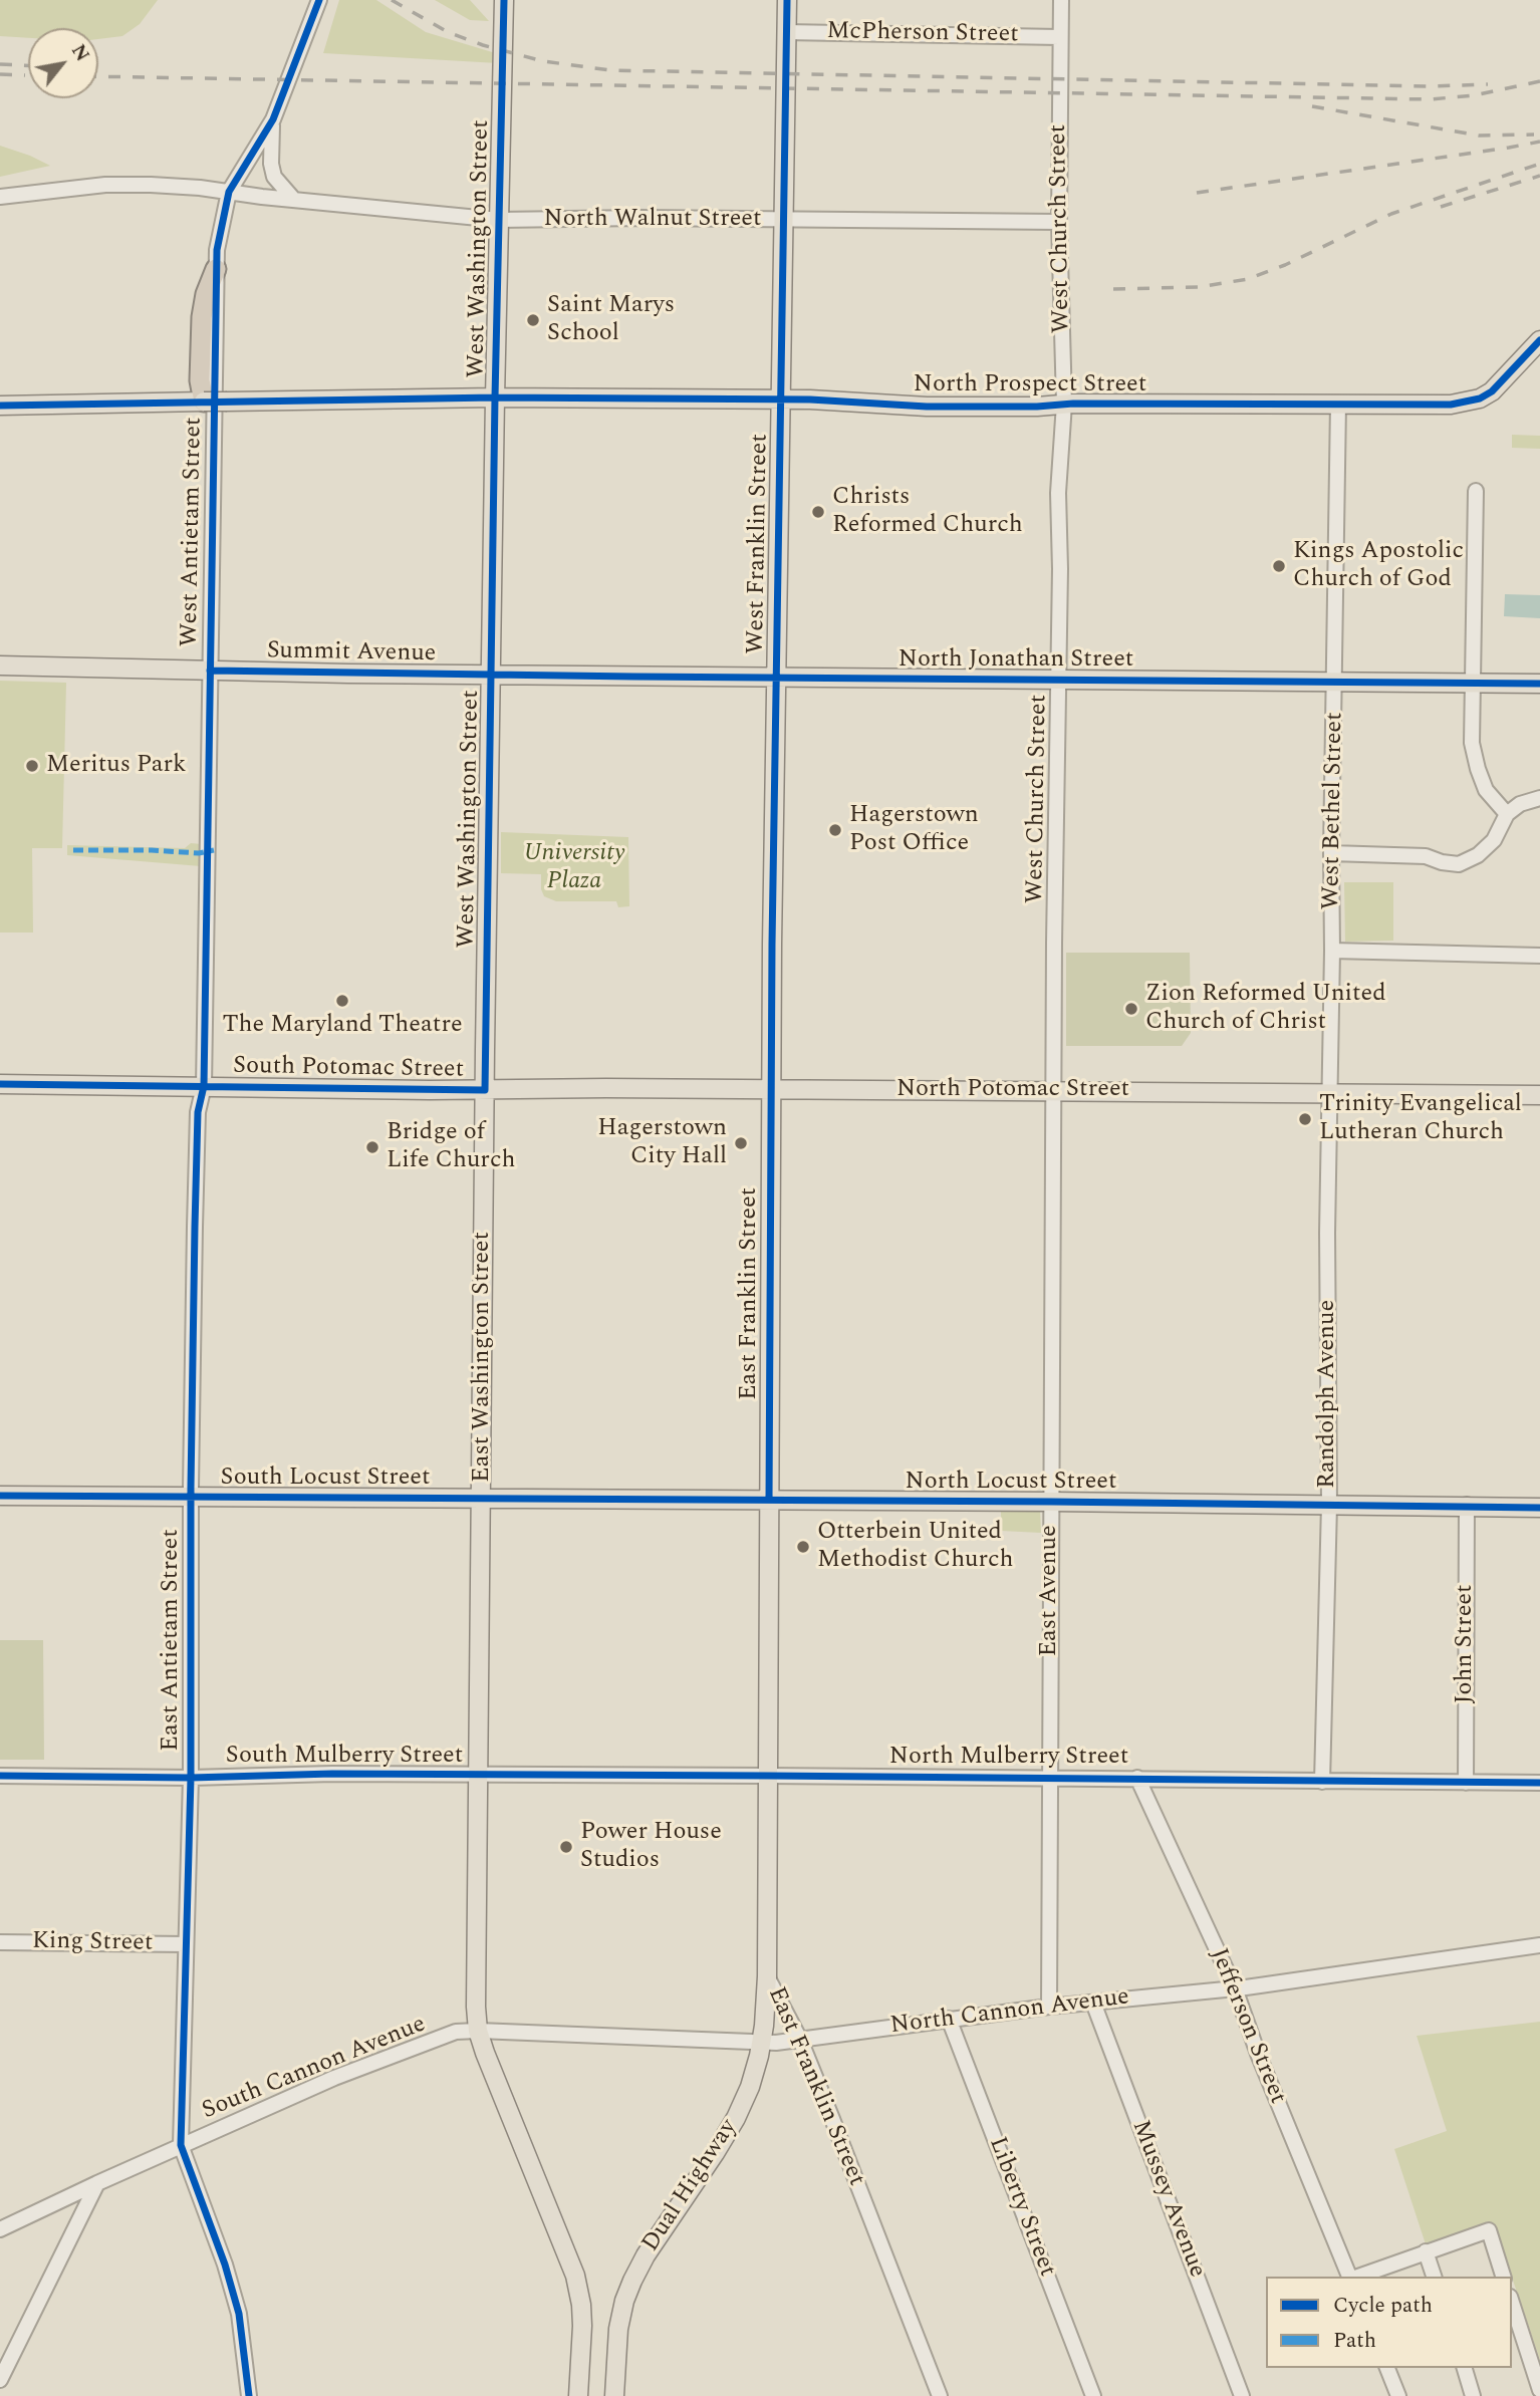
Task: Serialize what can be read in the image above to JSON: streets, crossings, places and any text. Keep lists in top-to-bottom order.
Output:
{
  "streets": {
    "main road": [
      "West Washington Street",
      "North Prospect Street",
      "West Franklin Street",
      "Summit Avenue",
      "North Jonathan Street",
      "South Potomac Street",
      "North Potomac Street",
      "East Franklin Street",
      "East Washington Street",
      "South Locust Street",
      "North Locust Street",
      "Dual Highway"
    ],
    "street": [
      "McPherson Street",
      "North Walnut Street",
      "West Church Street",
      "West Antietam Street",
      "West Bethel Street",
      "Randolph Avenue",
      "East Avenue",
      "East Antietam Street",
      "John Street",
      "South Mulberry Street",
      "North Mulberry Street",
      "King Street",
      "North Cannon Avenue",
      "Jefferson Street",
      "South Cannon Avenue",
      "Mussey Avenue",
      "Liberty Street"
    ]
  },
  "crossings": [
    ["McPherson Street", "West Church Street"],
    ["McPherson Street", "West Franklin Street"],
    ["North Walnut Street", "West Church Street"],
    ["North Walnut Street", "West Washington Street"],
    ["North Walnut Street", "West Antietam Street"],
    ["North Walnut Street", "West Franklin Street"],
    ["West Church Street", "North Prospect Street"],
    ["West Church Street", "North Jonathan Street"],
    ["West Church Street", "North Potomac Street"],
    ["West Church Street", "East Avenue"],
    ["West Washington Street", "North Prospect Street"],
    ["West Washington Street", "Summit Avenue"],
    ["West Washington Street", "North Jonathan Street"],
    ["West Washington Street", "South Potomac Street"],
    ["West Washington Street", "North Potomac Street"],
    ["West Washington Street", "East Washington Street"],
    ["North Prospect Street", "West Franklin Street"],
    ["North Prospect Street", "West Bethel Street"],
    ["West Antietam Street", "Summit Avenue"],
    ["West Antietam Street", "South Potomac Street"],
    ["West Antietam Street", "East Antietam Street"],
    ["West Franklin Street", "North Jonathan Street"],
    ["West Franklin Street", "North Potomac Street"],
    ["West Franklin Street", "East Franklin Street"],
    ["Summit Avenue", "North Jonathan Street"],
    ["North Jonathan Street", "West Bethel Street"],
    ["West Bethel Street", "North Potomac Street"],
    ["West Bethel Street", "Randolph Avenue"],
    ["South Potomac Street", "North Potomac Street"],
    ["South Potomac Street", "East Washington Street"],
    ["South Potomac Street", "East Antietam Street"],
    ["North Potomac Street", "East Franklin Street"],
    ["North Potomac Street", "East Washington Street"],
    ["North Potomac Street", "Randolph Avenue"],
    ["North Potomac Street", "East Avenue"],
    ["East Franklin Street", "North Locust Street"],
    ["East Franklin Street", "North Mulberry Street"],
    ["East Franklin Street", "North Cannon Avenue"],
    ["East Franklin Street", "Dual Highway"],
    ["East Washington Street", "South Locust Street"],
    ["East Washington Street", "North Locust Street"],
    ["East Washington Street", "South Mulberry Street"],
    ["East Washington Street", "North Mulberry Street"],
    ["East Washington Street", "North Cannon Avenue"],
    ["East Washington Street", "South Cannon Avenue"],
    ["Randolph Avenue", "North Locust Street"],
    ["Randolph Avenue", "North Mulberry Street"],
    ["South Locust Street", "North Locust Street"],
    ["South Locust Street", "East Antietam Street"],
    ["North Locust Street", "East Avenue"],
    ["North Locust Street", "John Street"],
    ["East Avenue", "North Mulberry Street"],
    ["East Avenue", "North Cannon Avenue"],
    ["East Antietam Street", "South Mulberry Street"],
    ["East Antietam Street", "King Street"],
    ["East Antietam Street", "South Cannon Avenue"],
    ["John Street", "North Mulberry Street"],
    ["South Mulberry Street", "North Mulberry Street"],
    ["North Mulberry Street", "Jefferson Street"],
    ["North Cannon Avenue", "Jefferson Street"],
    ["North Cannon Avenue", "South Cannon Avenue"],
    ["North Cannon Avenue", "Dual Highway"],
    ["North Cannon Avenue", "Mussey Avenue"],
    ["North Cannon Avenue", "Liberty Street"]
  ],
  "parks": ["University Plaza"],
  "places": [
    "Saint Marys School",
    "Christs Reformed Church",
    "Kings Apostolic Church of God",
    "Meritus Park",
    "Hagerstown Post Office",
    "The Maryland Theatre",
    "Zion Reformed United Church of Christ",
    "Trinity Evangelical Lutheran Church",
    "Hagerstown City Hall",
    "Bridge of Life Church",
    "Otterbein United Methodist Church",
    "Power House Studios"
  ],
  "legend": ["Cycle path", "Path"],
  "north": "top right"
}
